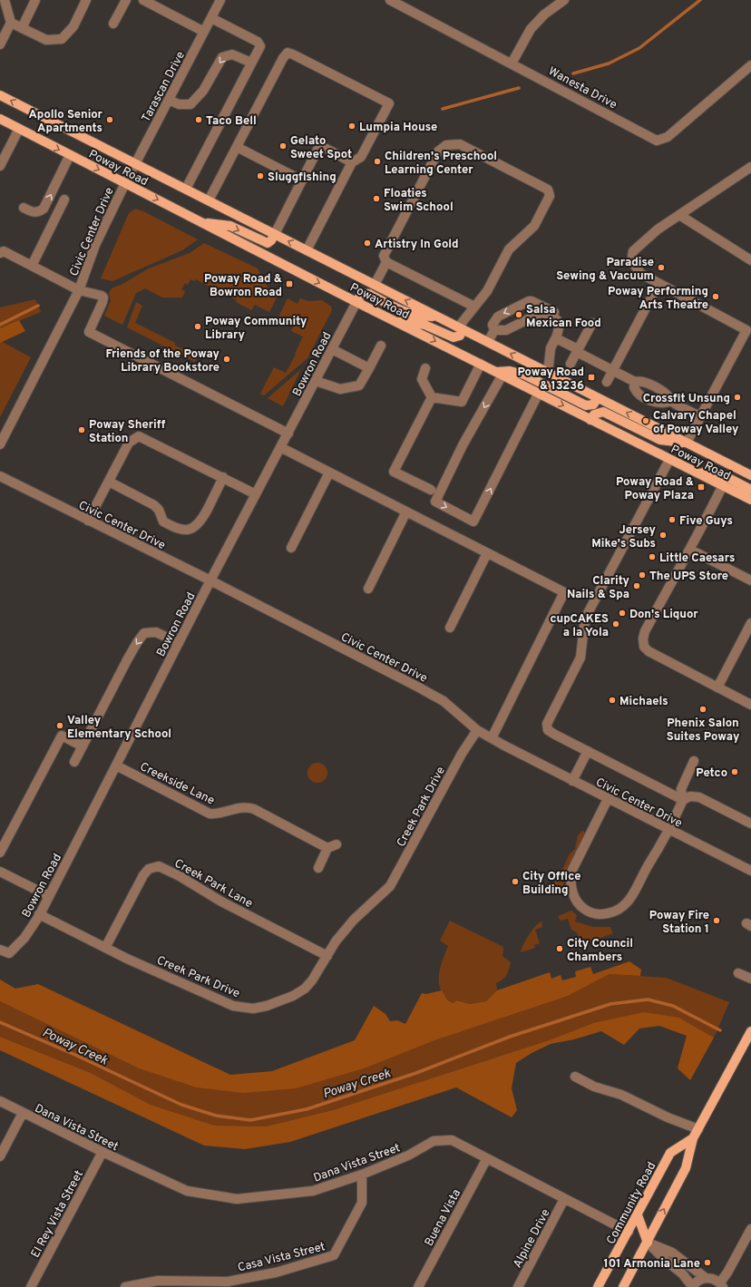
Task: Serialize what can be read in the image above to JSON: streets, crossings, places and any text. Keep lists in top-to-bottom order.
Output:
{
  "streets": {
    "main road": ["Poway Road", "Community Road"],
    "street": [
      "Tarascan Drive",
      "Wanesta Drive",
      "Civic Center Drive",
      "Bowron Road",
      "Creekside Lane",
      "Creek Park Drive",
      "Creek Park Lane",
      "Dana Vista Street",
      "El Rey Vista Street",
      "Buena Vista",
      "Alpine Drive",
      "Casa Vista Street"
    ]
  },
  "crossings": [
    ["Tarascan Drive", "Poway Road"],
    ["Tarascan Drive", "Civic Center Drive"],
    ["Poway Road", "Civic Center Drive"],
    ["Poway Road", "Bowron Road"],
    ["Civic Center Drive", "Bowron Road"],
    ["Civic Center Drive", "Creek Park Drive"],
    ["Bowron Road", "Creekside Lane"],
    ["Bowron Road", "Creek Park Drive"],
    ["Creek Park Drive", "Creek Park Lane"],
    ["Dana Vista Street", "Community Road"],
    ["Dana Vista Street", "El Rey Vista Street"],
    ["Dana Vista Street", "Buena Vista"],
    ["Dana Vista Street", "Alpine Drive"],
    ["Dana Vista Street", "Casa Vista Street"]
  ],
  "water": ["Poway Creek"],
  "places": {
    "other": [
      "Apollo Senior Apartments",
      "Taco Bell",
      "Lumpia House",
      "Gelato Sweet Spot",
      "Children's Preschool Learning Center",
      "Sluggfishing",
      "Floaties Swim School",
      "Artistry In Gold",
      "Paradise Sewing & Vacuum",
      "Poway Performing Arts Theatre",
      "Salsa Mexican Food",
      "Poway Community Library",
      "Friends of the Poway Library Bookstore",
      "Crossfit Unsung",
      "Calvary Chapel of Poway Valley",
      "Poway Sheriff Station",
      "Five Guys",
      "Jersey Mike's Subs",
      "Little Caesars",
      "The UPS Store",
      "Clarity Nails & Spa",
      "Don's Liquor",
      "cupCAKES a la Yola",
      "Michaels",
      "Phenix Salon Suites Poway",
      "Valley Elementary School",
      "Petco",
      "City Office Building",
      "Poway Fire Station 1",
      "City Council Chambers",
      "101 Armonia Lane"
    ],
    "transit": ["Poway Road & Bowron Road", "Poway Road & 13236", "Poway Road & Poway Plaza"]
  }
}
